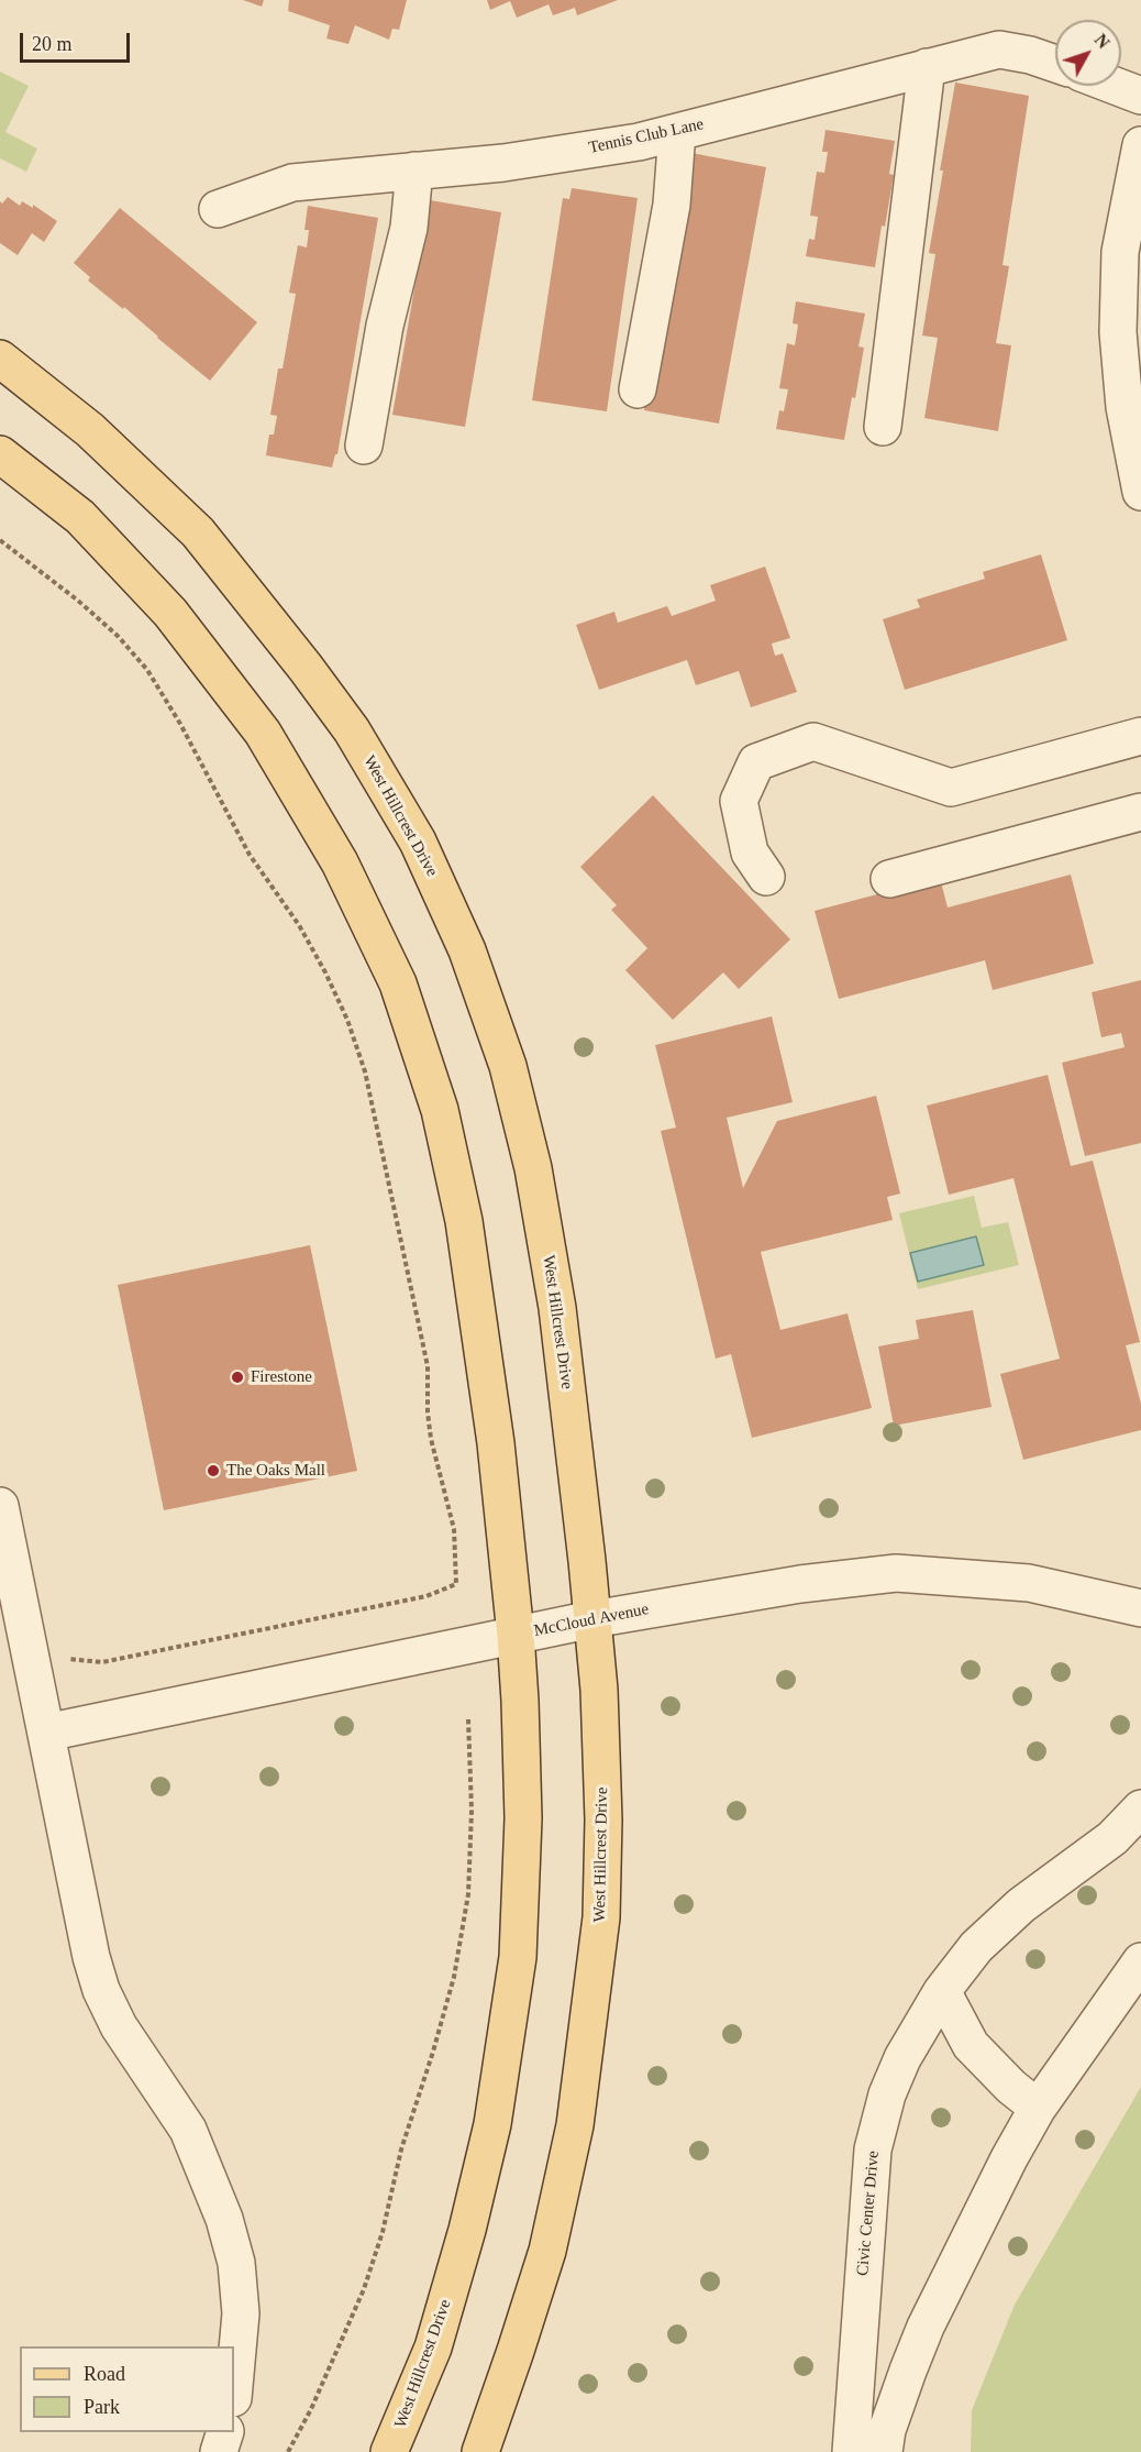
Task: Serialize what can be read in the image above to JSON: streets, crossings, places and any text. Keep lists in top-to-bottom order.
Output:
{
  "streets": {
    "main road": ["West Hillcrest Drive"],
    "street": ["Tennis Club Lane", "McCloud Avenue", "Civic Center Drive"]
  },
  "crossings": [
    ["West Hillcrest Drive", "McCloud Avenue"]
  ],
  "places": ["Firestone", "The Oaks Mall"],
  "legend": ["Road", "Park"],
  "scale_bar": "20 m",
  "north": "top right"
}
